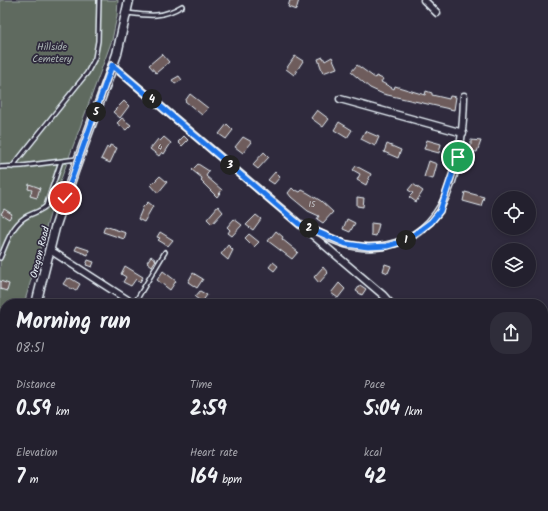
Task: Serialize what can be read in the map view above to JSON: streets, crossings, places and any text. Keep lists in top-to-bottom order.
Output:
{
  "streets": {
    "street": ["Oregon Road"]
  },
  "parks": ["Hillside Cemetery"],
  "house_numbers": ["4", "15"],
  "page": {
    "pins": [
      "4",
      "5",
      "3",
      "2",
      "1"
    ],
    "heading": ["Morning run", "08:51"],
    "stats": [
      ["Distance", "0.59 km"],
      ["Time", "2:59"],
      ["Pace", "5:04 /km"],
      ["Elevation", "7 m"],
      ["Heart rate", "164 bpm"],
      ["kcal", "42"]
    ]
  }
}
